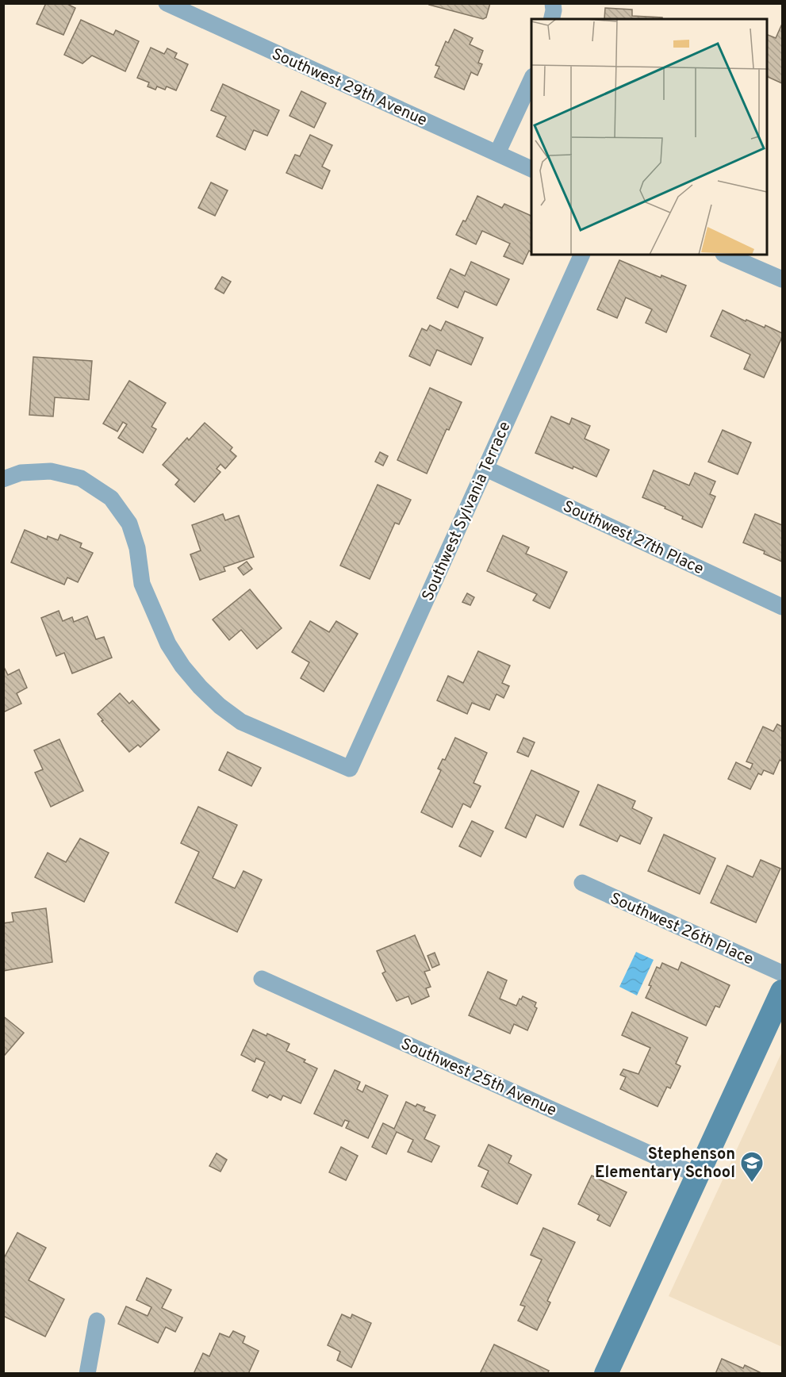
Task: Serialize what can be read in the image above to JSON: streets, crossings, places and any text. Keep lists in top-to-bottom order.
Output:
{
  "streets": {
    "street": [
      "Southwest 29th Avenue",
      "Southwest Sylvania Terrace",
      "Southwest 27th Place",
      "Southwest 26th Place",
      "Southwest 25th Avenue"
    ]
  },
  "crossings": [
    ["Southwest Sylvania Terrace", "Southwest 27th Place"]
  ],
  "places": {
    "school or university": ["Stephenson Elementary School"]
  }
}
